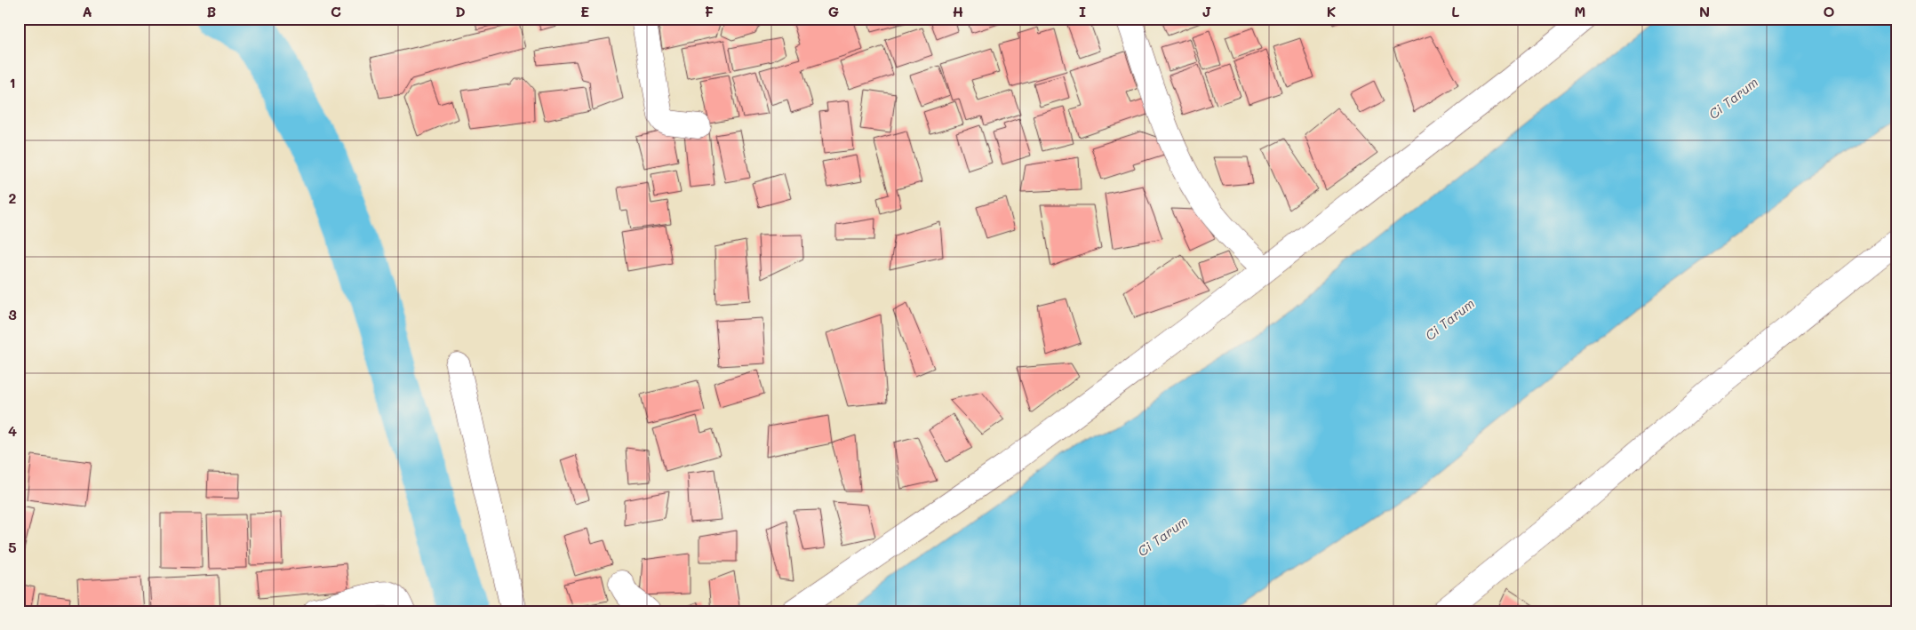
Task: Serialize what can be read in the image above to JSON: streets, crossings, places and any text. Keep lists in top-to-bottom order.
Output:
{
  "water": ["Ci Tarum"],
  "grid": {
    "columns": [
      "A",
      "B",
      "C",
      "D",
      "E",
      "F",
      "G",
      "H",
      "I",
      "J",
      "K",
      "L",
      "M",
      "N",
      "O"
    ],
    "rows": [
      "1",
      "2",
      "3",
      "4",
      "5"
    ]
  }
}
